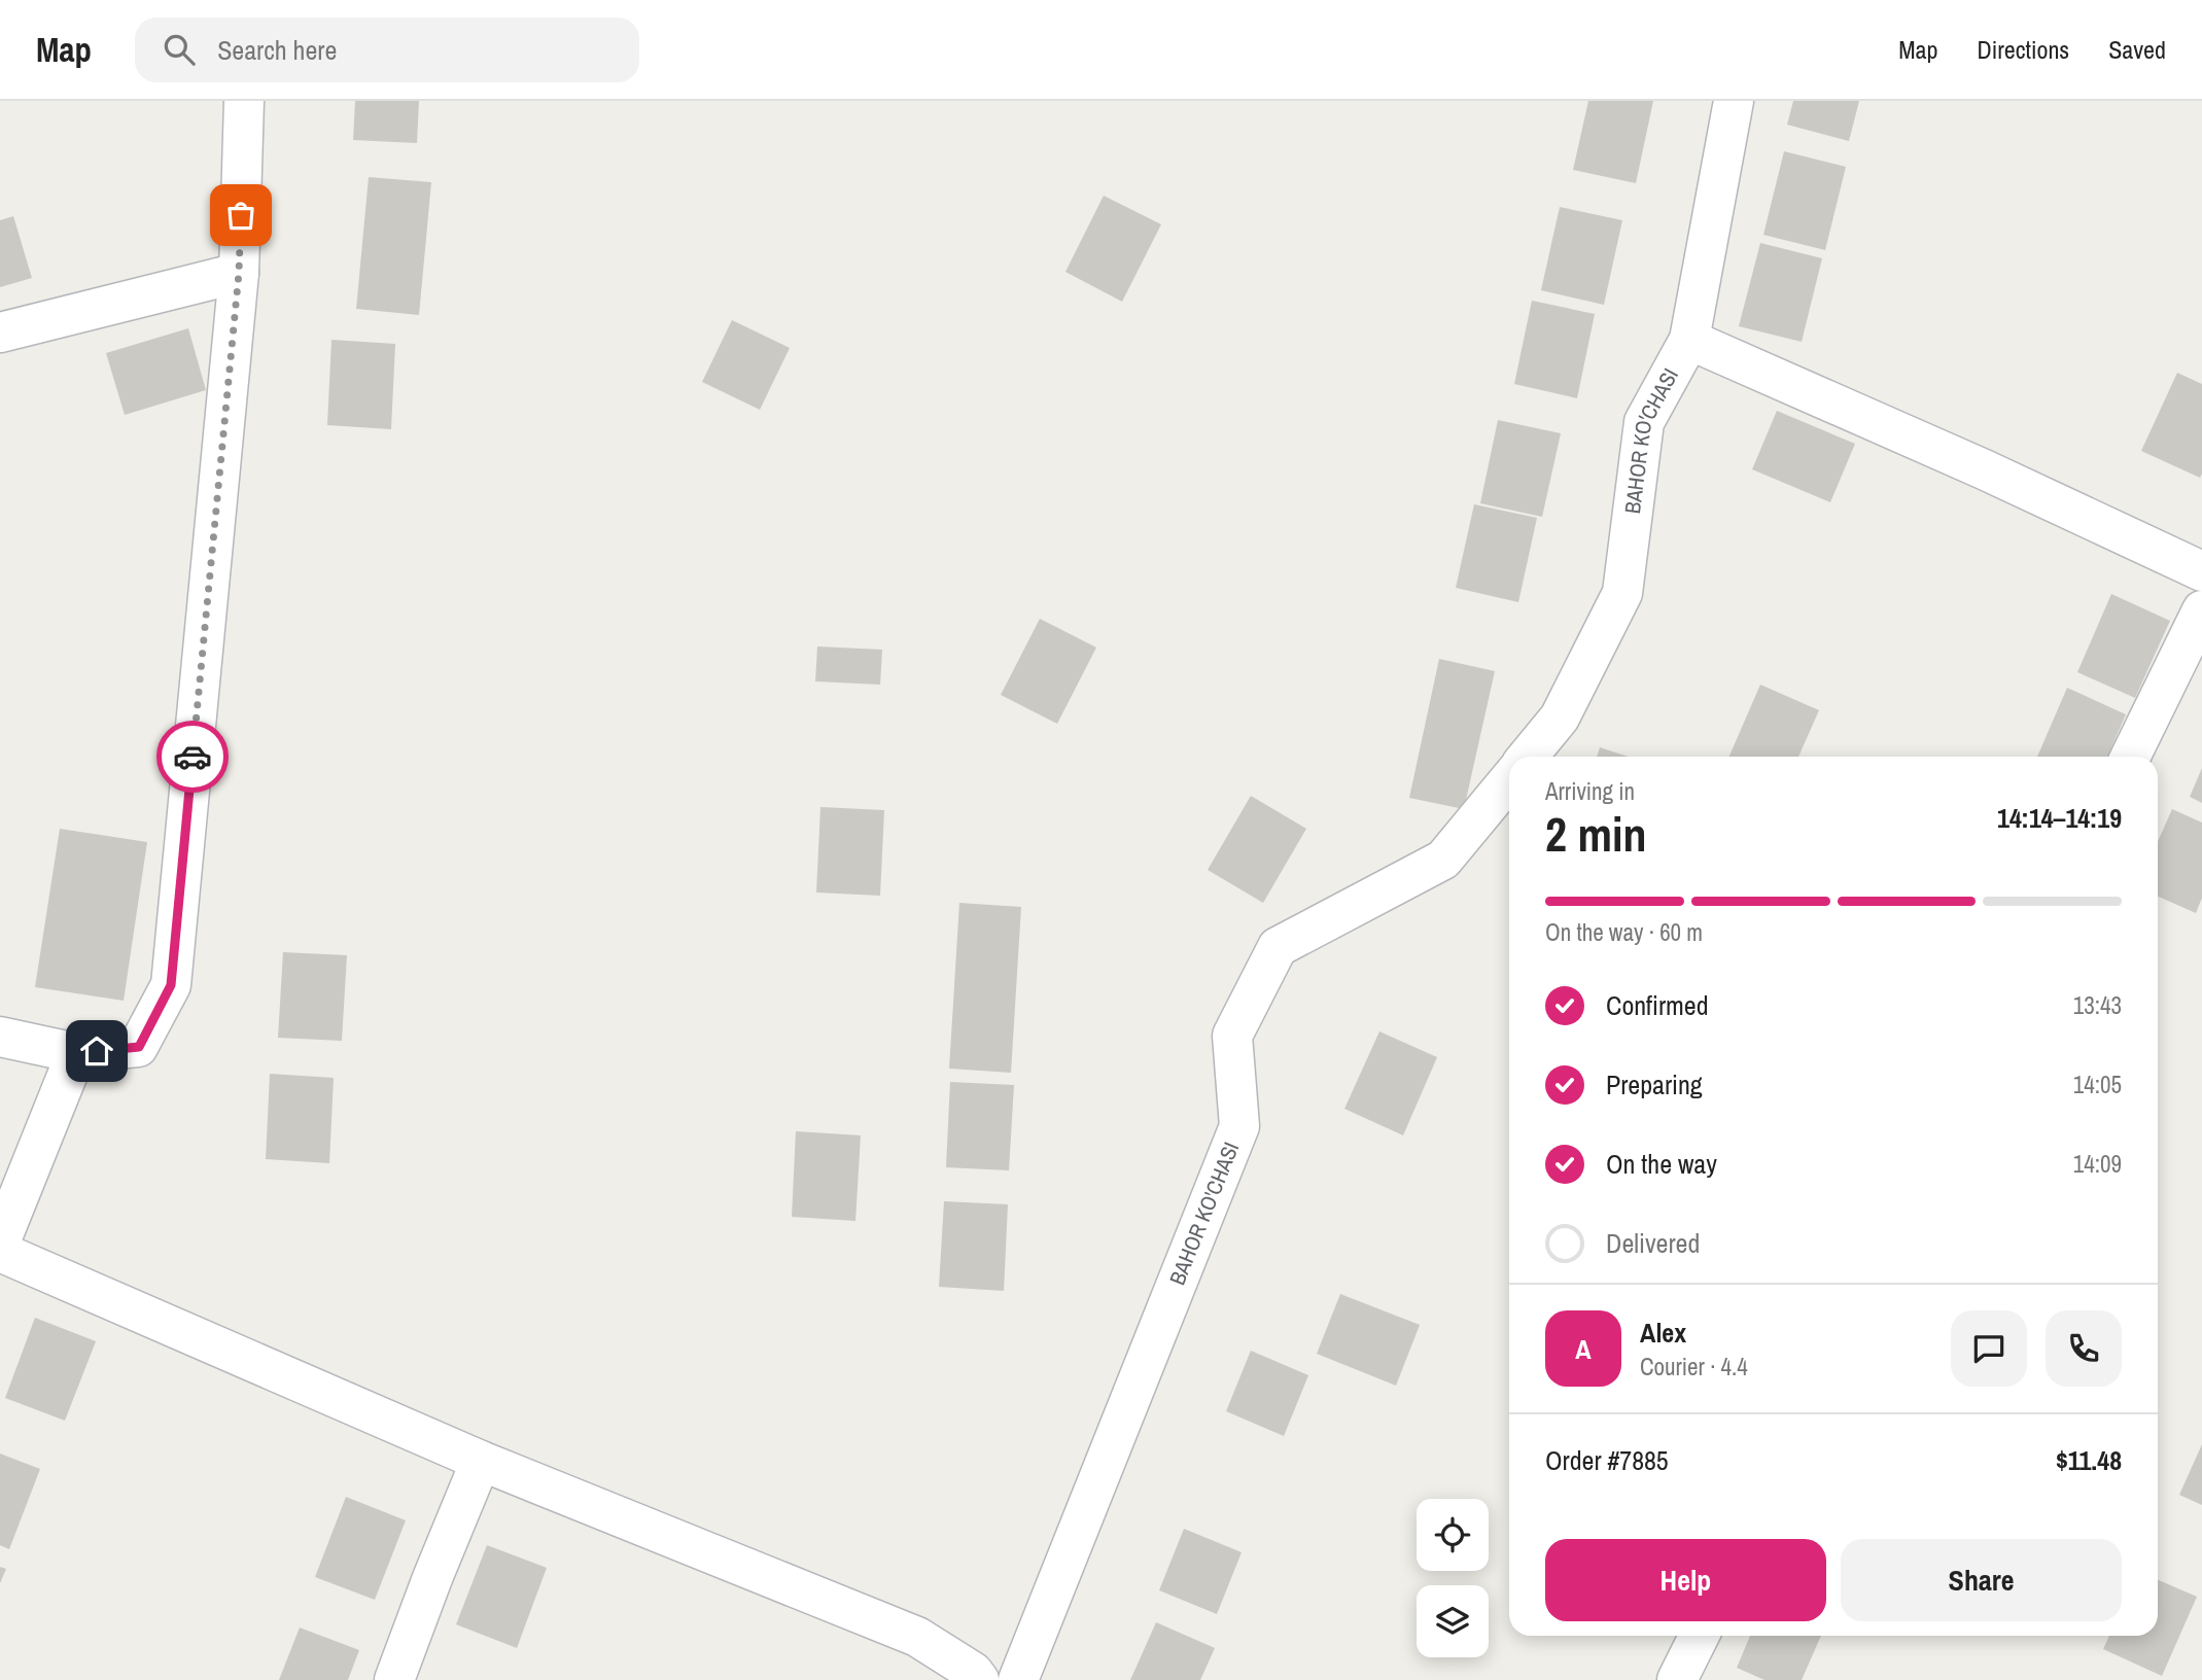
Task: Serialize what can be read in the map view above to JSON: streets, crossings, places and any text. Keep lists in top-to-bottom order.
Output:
{
  "streets": {
    "street": ["BAHOR KO'CHASI"]
  },
  "page": {
    "header": "Map",
    "search": "Search here",
    "nav": ["Map", "Directions", "Saved"],
    "heading": ["2 min", "Arriving in", "14:14–14:19"],
    "panel": [
      "Alex",
      "Courier · 4.4",
      "Order #7885",
      "$11.48"
    ],
    "bar": "On the way · 60 m",
    "list": [
      ["Confirmed", "13:43"],
      ["Preparing", "14:05"],
      ["On the way", "14:09"],
      "Delivered"
    ],
    "round": "A",
    "buttons": ["Help", "Share"]
  }
}
